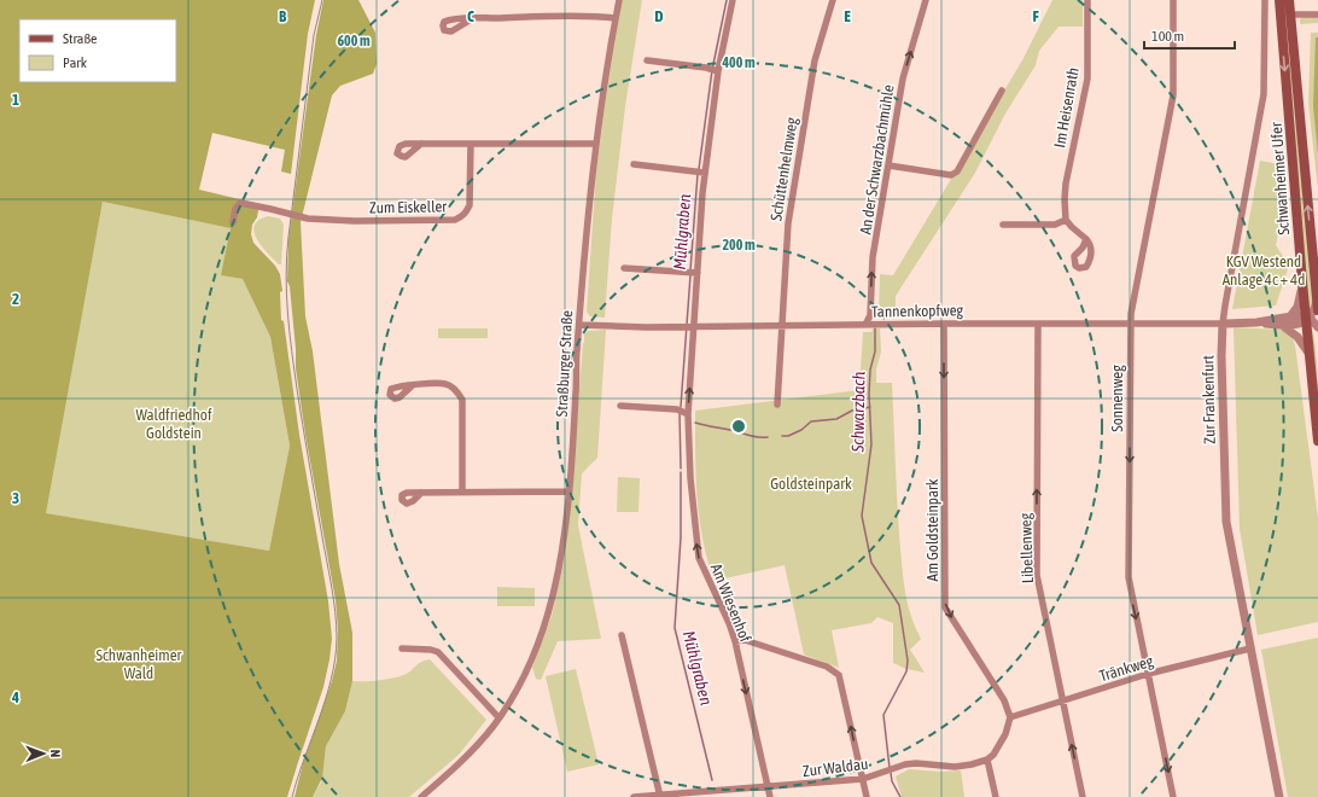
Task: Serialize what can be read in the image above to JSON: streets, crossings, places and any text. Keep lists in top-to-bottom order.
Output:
{
  "streets": {
    "main road": ["Schwanheimer Ufer"],
    "street": [
      "Im Heisenrath",
      "An der Schwarzbachmühle",
      "Schüttenhelmweg",
      "Zum Eiskeller",
      "Tannenkopfweg",
      "Straßburger Straße",
      "Sonnenweg",
      "Zur Frankenfurt",
      "Am Goldsteinpark",
      "Libellenweg",
      "Am Wiesenhof",
      "Tränkweg",
      "Zur Waldau"
    ]
  },
  "crossings": [
    ["An der Schwarzbachmühle", "Tannenkopfweg"],
    ["Schüttenhelmweg", "Tannenkopfweg"],
    ["Schwanheimer Ufer", "Tannenkopfweg"],
    ["Tannenkopfweg", "Straßburger Straße"],
    ["Tannenkopfweg", "Sonnenweg"],
    ["Tannenkopfweg", "Zur Frankenfurt"],
    ["Tannenkopfweg", "Am Goldsteinpark"],
    ["Tannenkopfweg", "Libellenweg"],
    ["Tannenkopfweg", "Am Wiesenhof"],
    ["Sonnenweg", "Tränkweg"],
    ["Zur Frankenfurt", "Tränkweg"],
    ["Am Goldsteinpark", "Tränkweg"],
    ["Libellenweg", "Tränkweg"],
    ["Am Wiesenhof", "Zur Waldau"]
  ],
  "one_way": [
    "An der Schwarzbachmühle",
    "Sonnenweg",
    "Am Goldsteinpark",
    "Libellenweg"
  ],
  "water": ["Mühlgraben", "Schwarzbach"],
  "parks": [
    "KGV Westend Anlage 4c + 4d",
    "Waldfriedhof Goldstein",
    "Goldsteinpark",
    "Schwanheimer Wald"
  ],
  "legend": ["Straße", "Park"],
  "scale_bar": "100 m",
  "north": "right",
  "grid": {
    "columns": [
      "B",
      "C",
      "D",
      "E",
      "F"
    ],
    "rows": [
      "1",
      "2",
      "3",
      "4"
    ]
  },
  "rings": ["600 m", "400 m", "200 m"]
}
